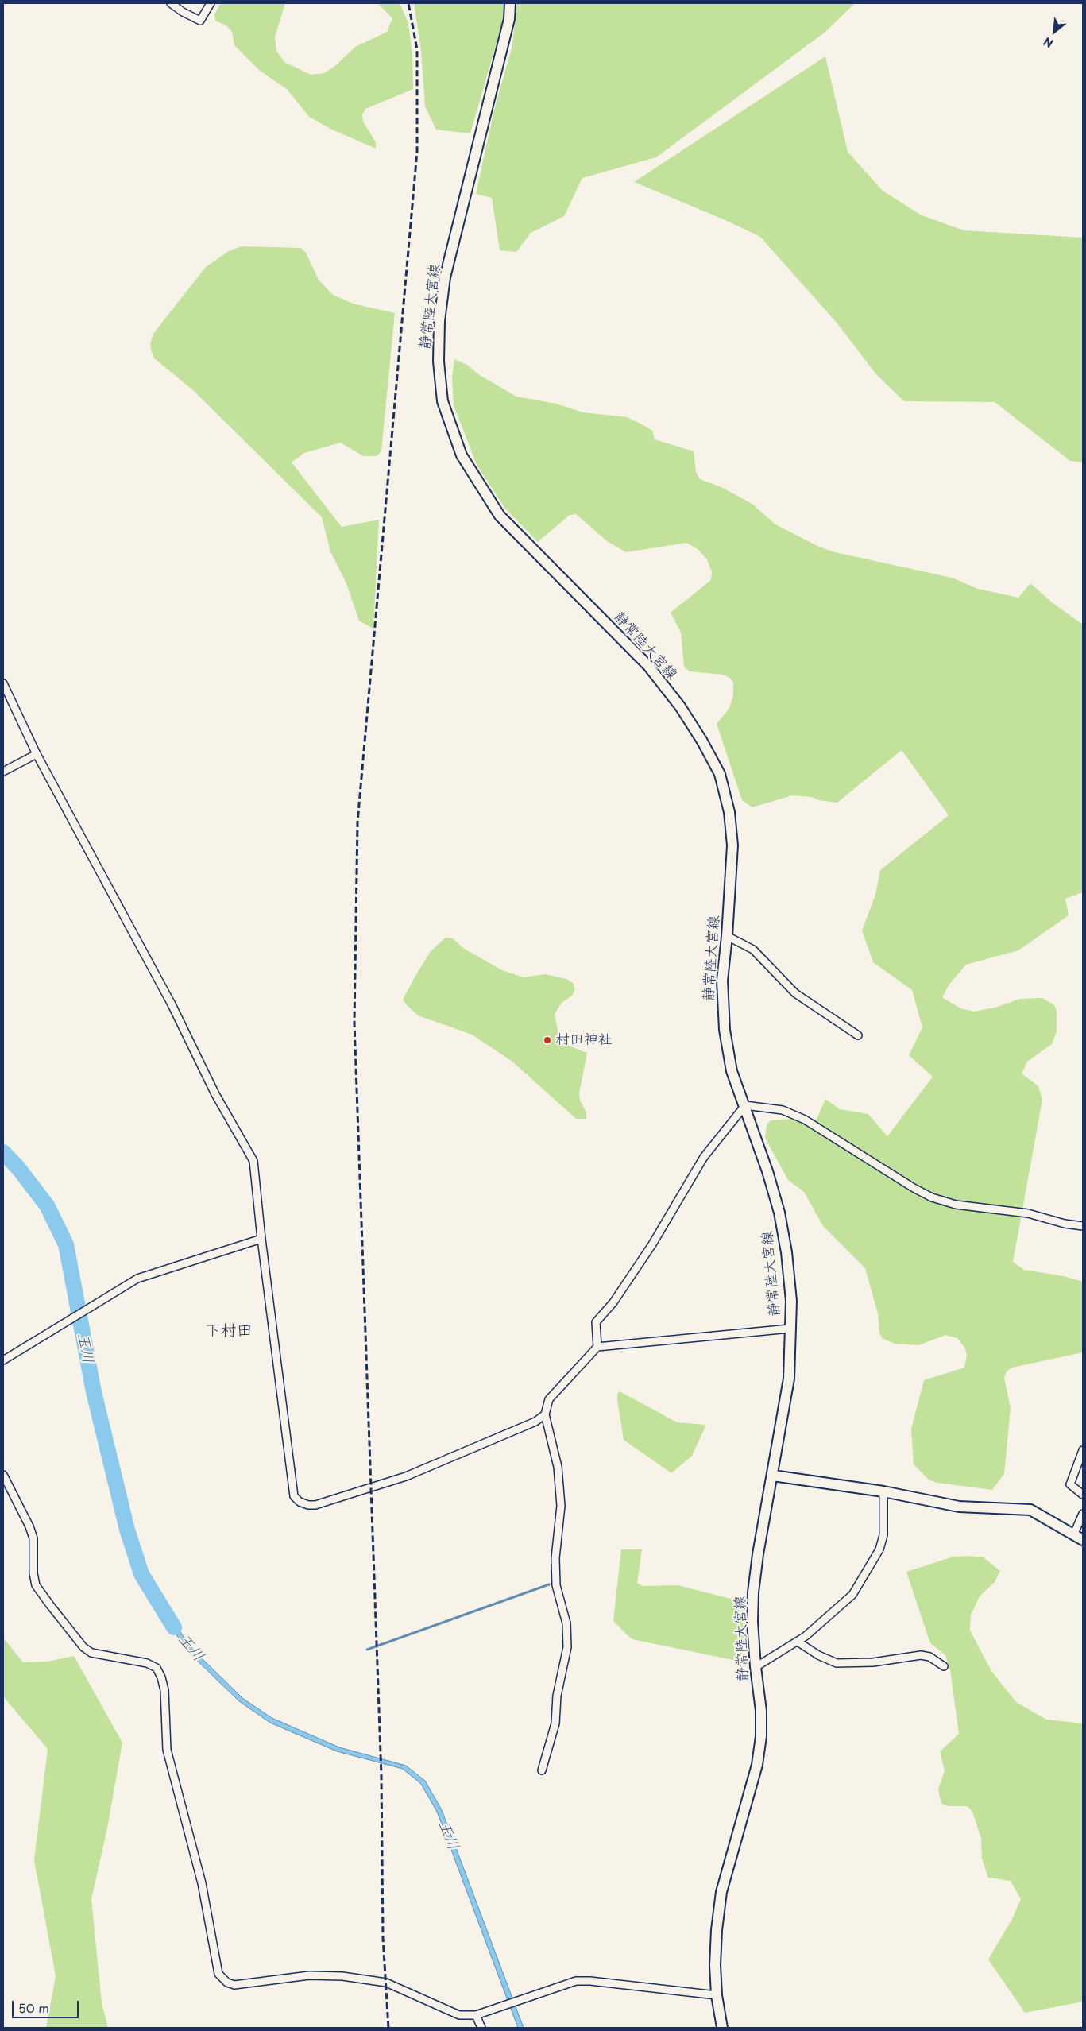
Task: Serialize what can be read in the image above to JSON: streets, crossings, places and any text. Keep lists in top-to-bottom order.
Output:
{
  "streets": {
    "main road": ["静常陸大宮線"]
  },
  "districts": ["下村田"],
  "water": ["玉川"],
  "places": ["村田神社"],
  "scale_bar": "50 m",
  "north": "bottom left"
}
